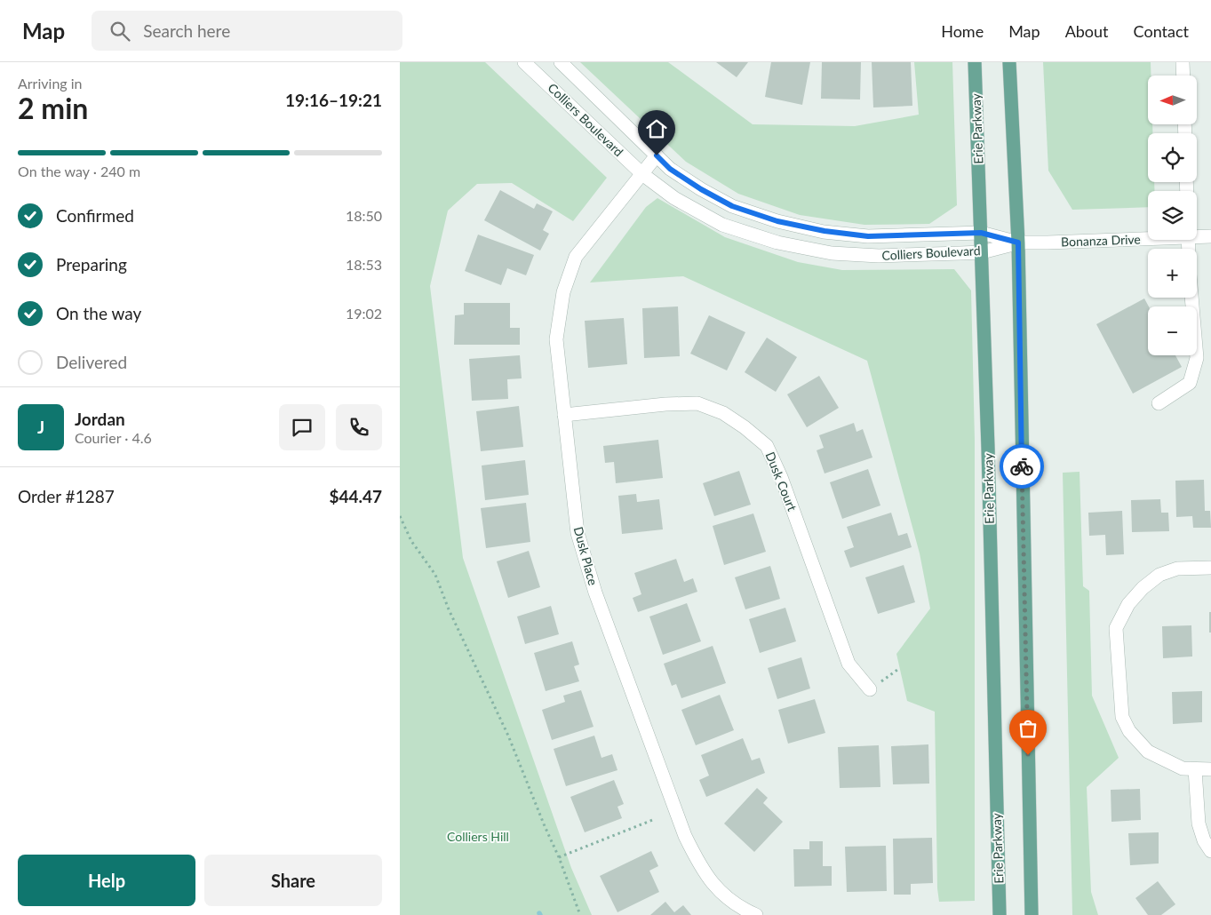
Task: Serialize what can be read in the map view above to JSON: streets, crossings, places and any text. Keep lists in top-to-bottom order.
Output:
{
  "streets": {
    "main road": ["Erie Parkway"],
    "street": [
      "Colliers Boulevard",
      "Bonanza Drive",
      "Dusk Court",
      "Dusk Place"
    ]
  },
  "crossings": [
    ["Colliers Boulevard", "Erie Parkway"],
    ["Colliers Boulevard", "Bonanza Drive"],
    ["Colliers Boulevard", "Dusk Place"],
    ["Dusk Court", "Dusk Place"]
  ],
  "parks": ["Colliers Hill"],
  "north": "left",
  "page": {
    "header": "Map",
    "search": "Search here",
    "nav": [
      "Home",
      "Map",
      "About",
      "Contact"
    ],
    "heading": ["2 min", "Arriving in", "19:16–19:21"],
    "panel": [
      "Jordan",
      "Courier · 4.6",
      "Order #1287",
      "$44.47"
    ],
    "map_buttons": ["+", "−"],
    "bar": "On the way · 240 m",
    "list": [
      ["Confirmed", "18:50"],
      ["Preparing", "18:53"],
      ["On the way", "19:02"],
      "Delivered"
    ],
    "round": "J",
    "buttons": ["Help", "Share"]
  }
}
